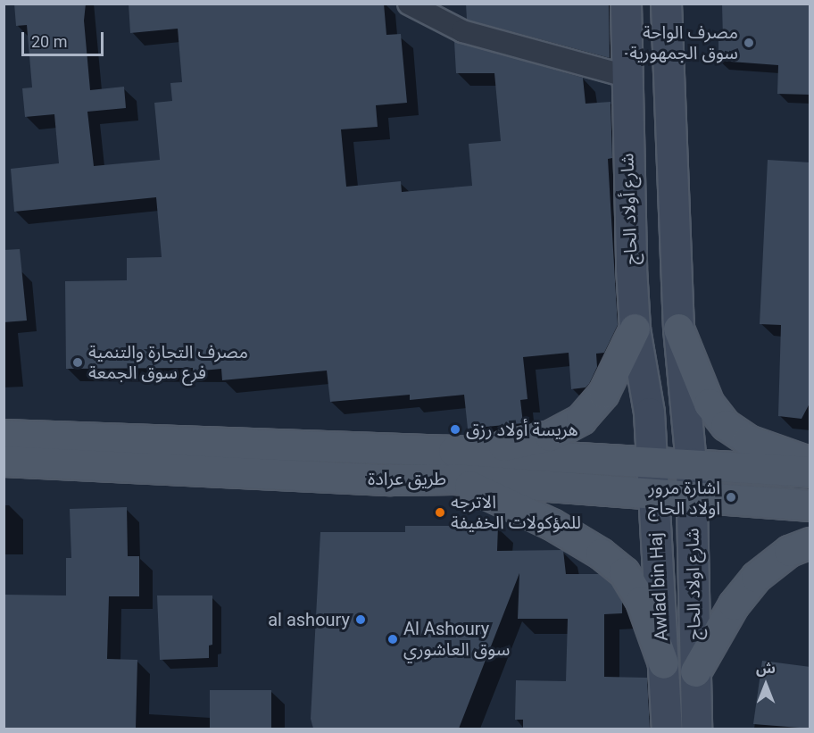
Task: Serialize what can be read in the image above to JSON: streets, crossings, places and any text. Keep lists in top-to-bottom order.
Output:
{
  "streets": {
    "main road": [
      "شارع أولاد الحاج",
      "طريق عرادة",
      "شارع اولاد الحاج",
      "Awlad bin Haj"
    ]
  },
  "crossings": [
    ["شارع أولاد الحاج", "Awlad bin Haj"],
    ["طريق عرادة", "شارع اولاد الحاج"],
    ["طريق عرادة", "Awlad bin Haj"]
  ],
  "places": [
    "مصرف الواحة -سوق الجمهورية",
    "مصرف التجارة والتنمية فرع سوق الجمعة",
    "هريسة أولاد رزق",
    "اشارة مرور اولاد الحاج",
    "الاترجه للمؤكولات الخفيفة",
    "al ashoury",
    "Al Ashoury سوق العاشوري"
  ],
  "scale_bar": "20 m",
  "north": "top"
}
